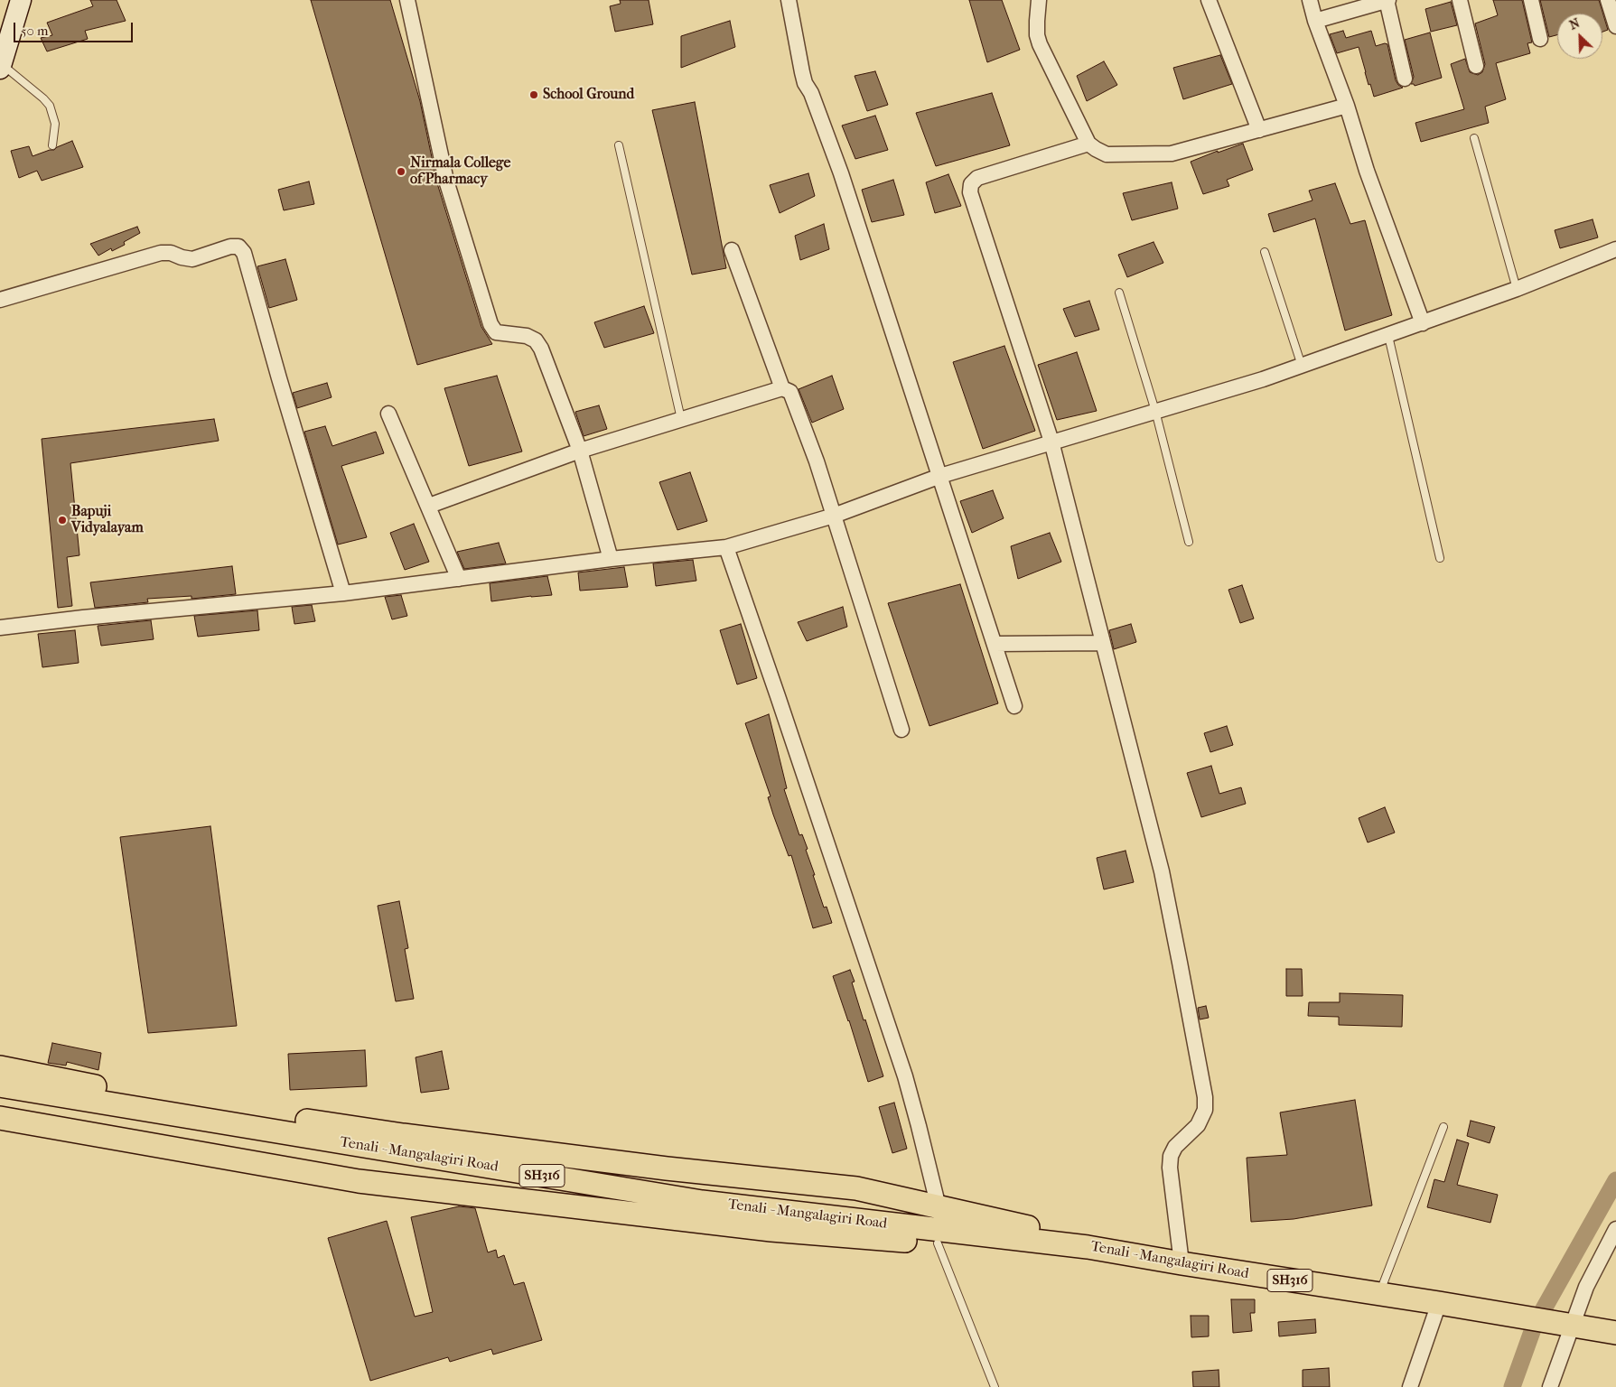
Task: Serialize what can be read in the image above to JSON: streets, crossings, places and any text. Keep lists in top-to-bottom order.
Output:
{
  "streets": {
    "main road": ["Tenali - Mangalagiri Road", "SH316"]
  },
  "places": ["School Ground", "Nirmala College of Pharmacy", "Bapuji Vidyalayam"],
  "scale_bar": "50 m",
  "north": "top left"
}
